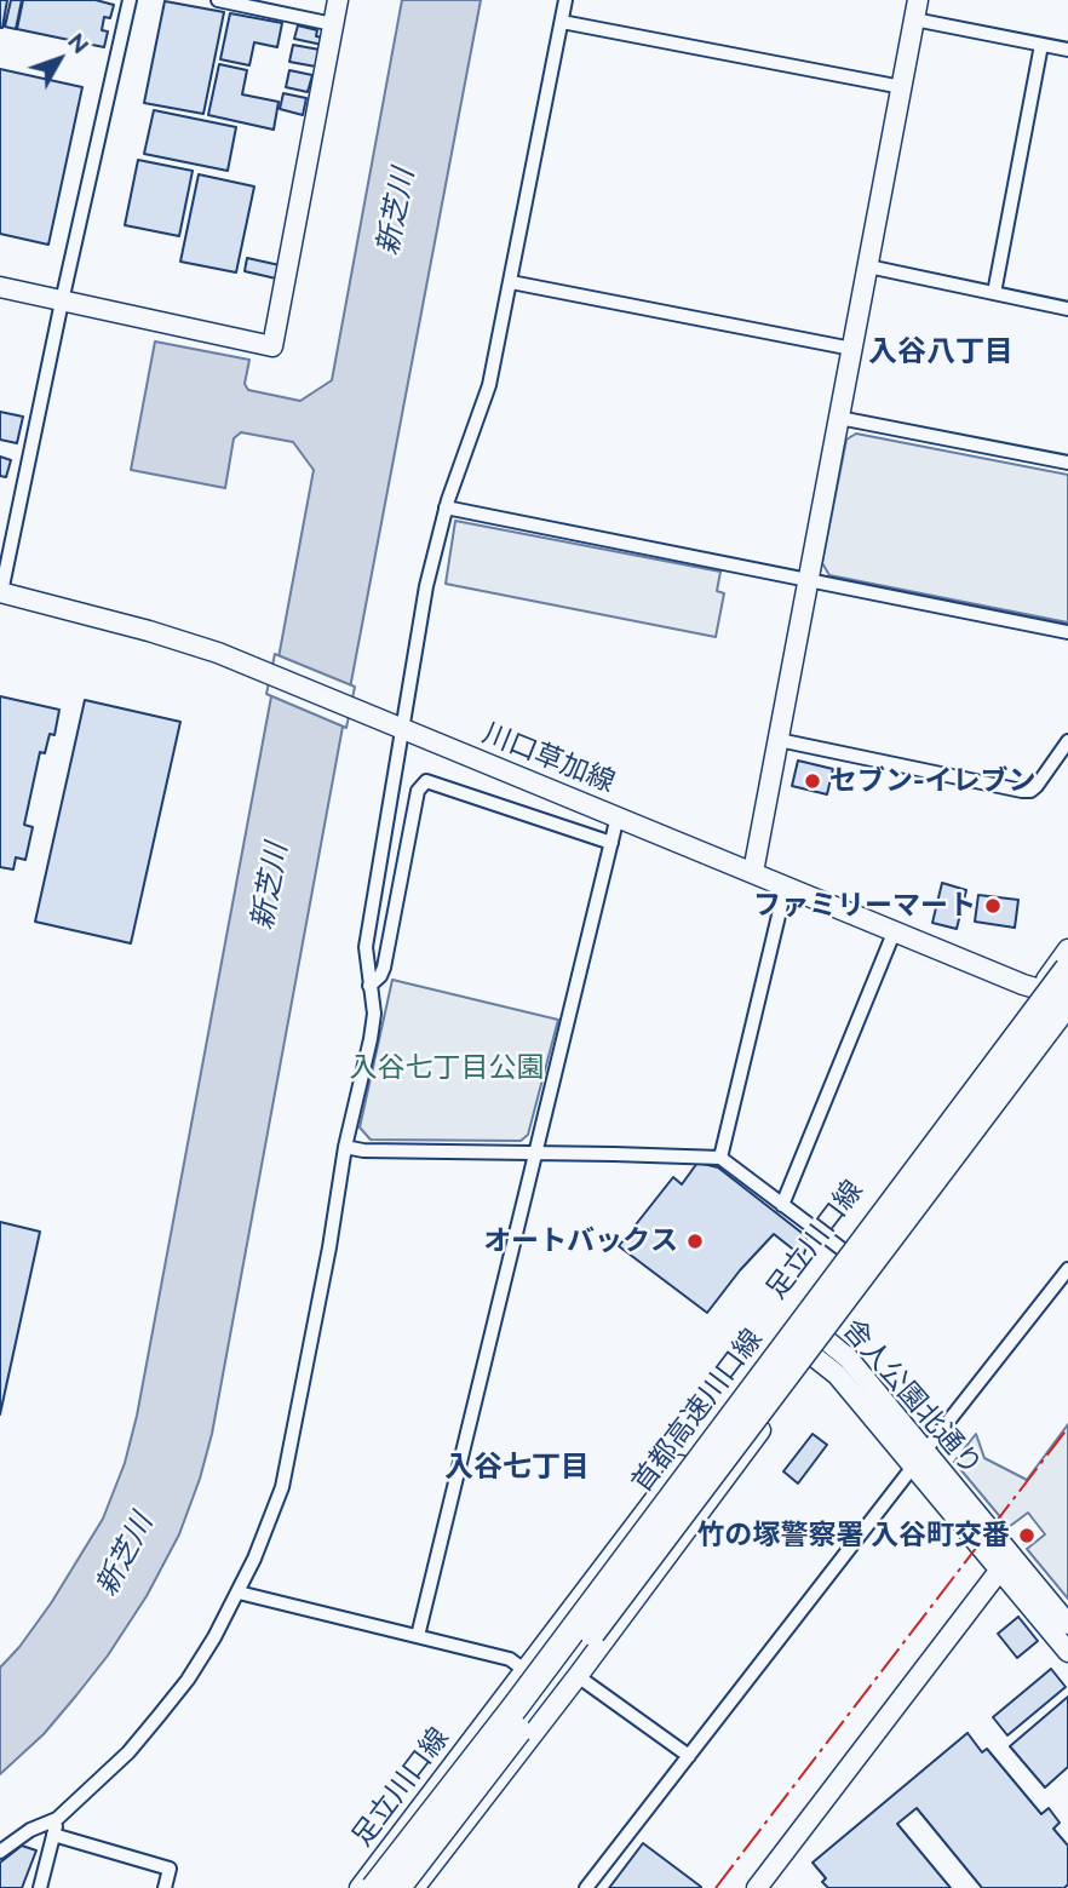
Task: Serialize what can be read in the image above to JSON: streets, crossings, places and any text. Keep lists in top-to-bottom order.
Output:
{
  "streets": {
    "highway": ["首都高速川口線"],
    "main road": ["川口草加線", "足立川口線", "舎人公園北通り"]
  },
  "crossings": [
    ["川口草加線", "足立川口線"],
    ["川口草加線", "首都高速川口線"],
    ["足立川口線", "舎人公園北通り"]
  ],
  "districts": ["入谷八丁目", "入谷七丁目"],
  "water": ["新芝川"],
  "parks": ["入谷七丁目公園"],
  "places": [
    "セブン-イレブン",
    "ファミリーマート",
    "オートバックス",
    "竹の塚警察署 入谷町交番"
  ],
  "north": "top right"
}
